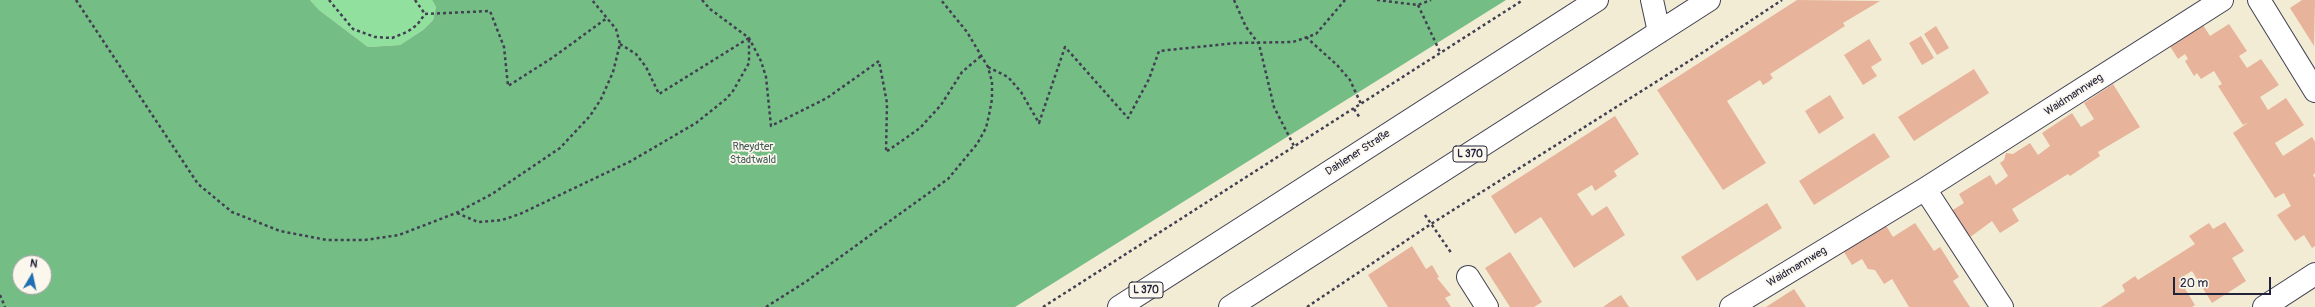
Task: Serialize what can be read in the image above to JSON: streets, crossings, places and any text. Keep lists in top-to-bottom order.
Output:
{
  "streets": {
    "main road": ["Waidmannweg", "Dahlener Straße", "L 370"]
  },
  "parks": ["Rheydter Stadtwald"],
  "scale_bar": "20 m",
  "north": "top"
}
